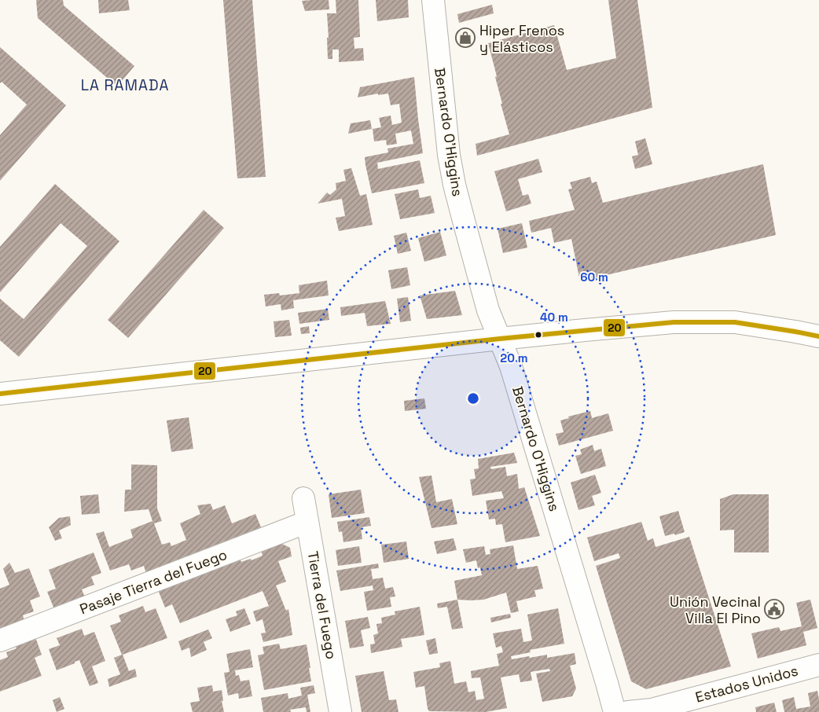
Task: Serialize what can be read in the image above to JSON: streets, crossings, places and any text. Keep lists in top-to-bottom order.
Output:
{
  "streets": {
    "street": [
      "Bernardo O'Higgins",
      "Pasaje Tierra del Fuego",
      "Tierra del Fuego",
      "Estados Unidos"
    ]
  },
  "crossings": [
    ["Pasaje Tierra del Fuego", "Tierra del Fuego"]
  ],
  "districts": ["LA RAMADA"],
  "places": {
    "shop": ["Hiper Frenos y Elásticos"],
    "public building": ["Unión Vecinal Villa El Pino"]
  },
  "lines": ["transit line 20"],
  "rings": ["60 m", "40 m", "20 m"]
}
